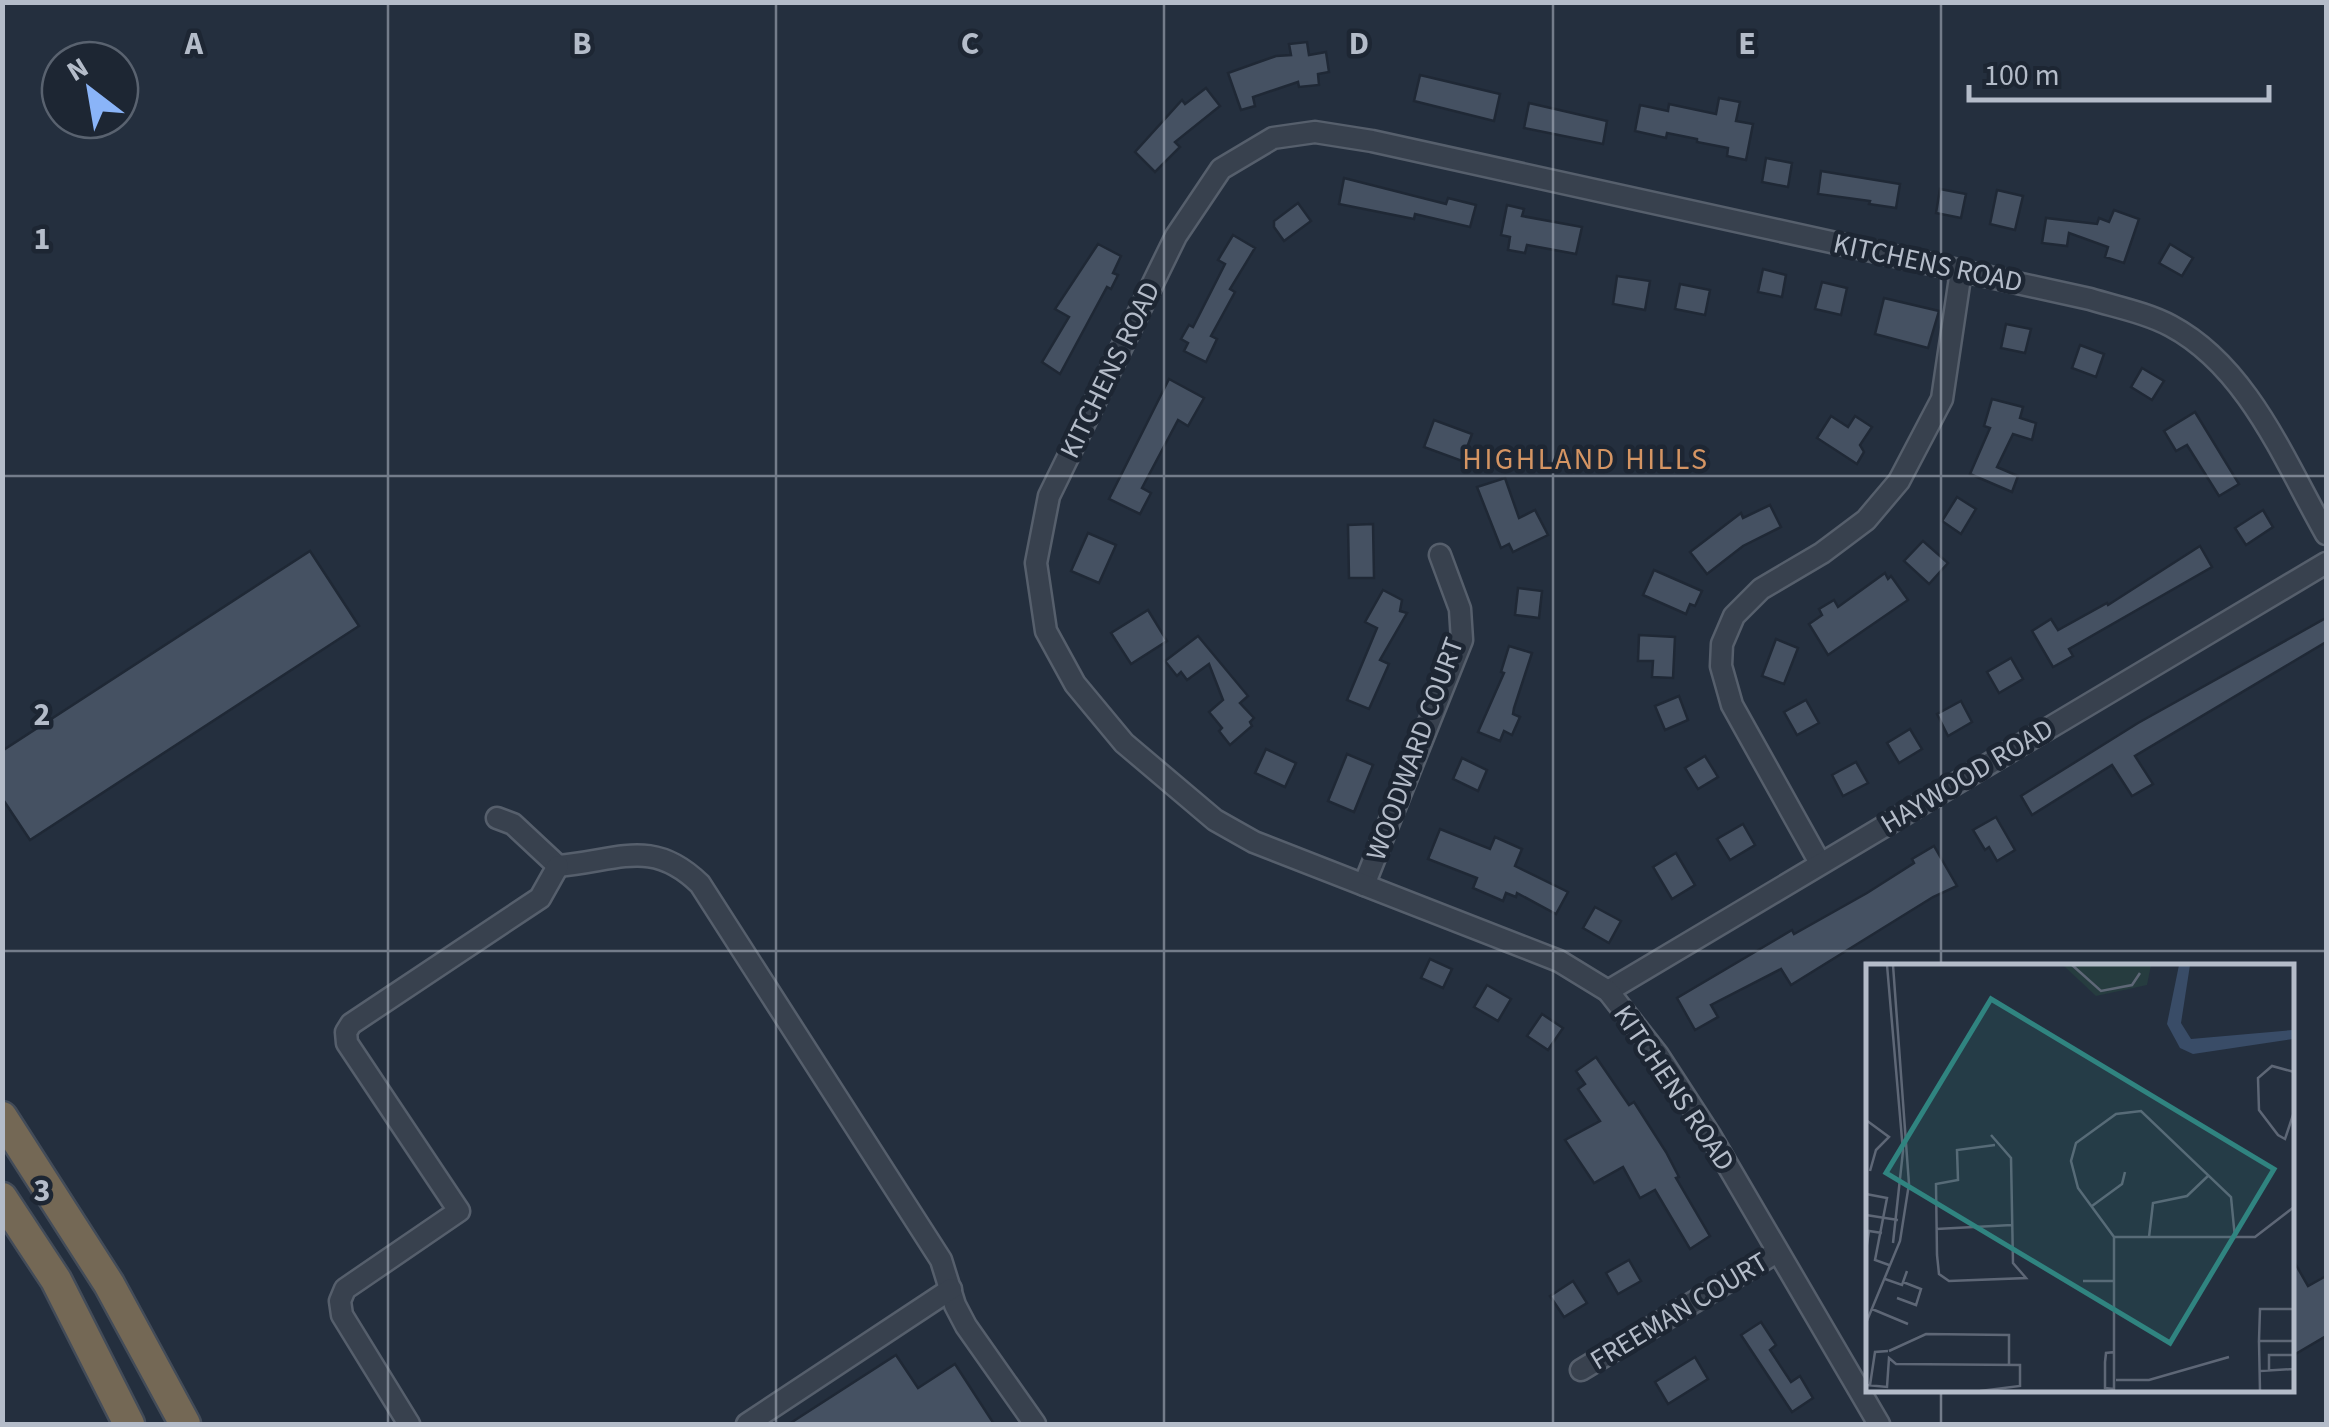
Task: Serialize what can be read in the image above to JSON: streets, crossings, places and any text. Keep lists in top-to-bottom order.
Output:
{
  "streets": {
    "street": [
      "KITCHENS ROAD",
      "WOODWARD COURT",
      "HAYWOOD ROAD",
      "FREEMAN COURT"
    ]
  },
  "crossings": [
    ["KITCHENS ROAD", "WOODWARD COURT"],
    ["KITCHENS ROAD", "HAYWOOD ROAD"],
    ["KITCHENS ROAD", "FREEMAN COURT"]
  ],
  "districts": ["HIGHLAND HILLS"],
  "scale_bar": "100 m",
  "north": "top left",
  "grid": {
    "columns": [
      "A",
      "B",
      "C",
      "D",
      "E"
    ],
    "rows": ["1", "2", "3"]
  }
}
